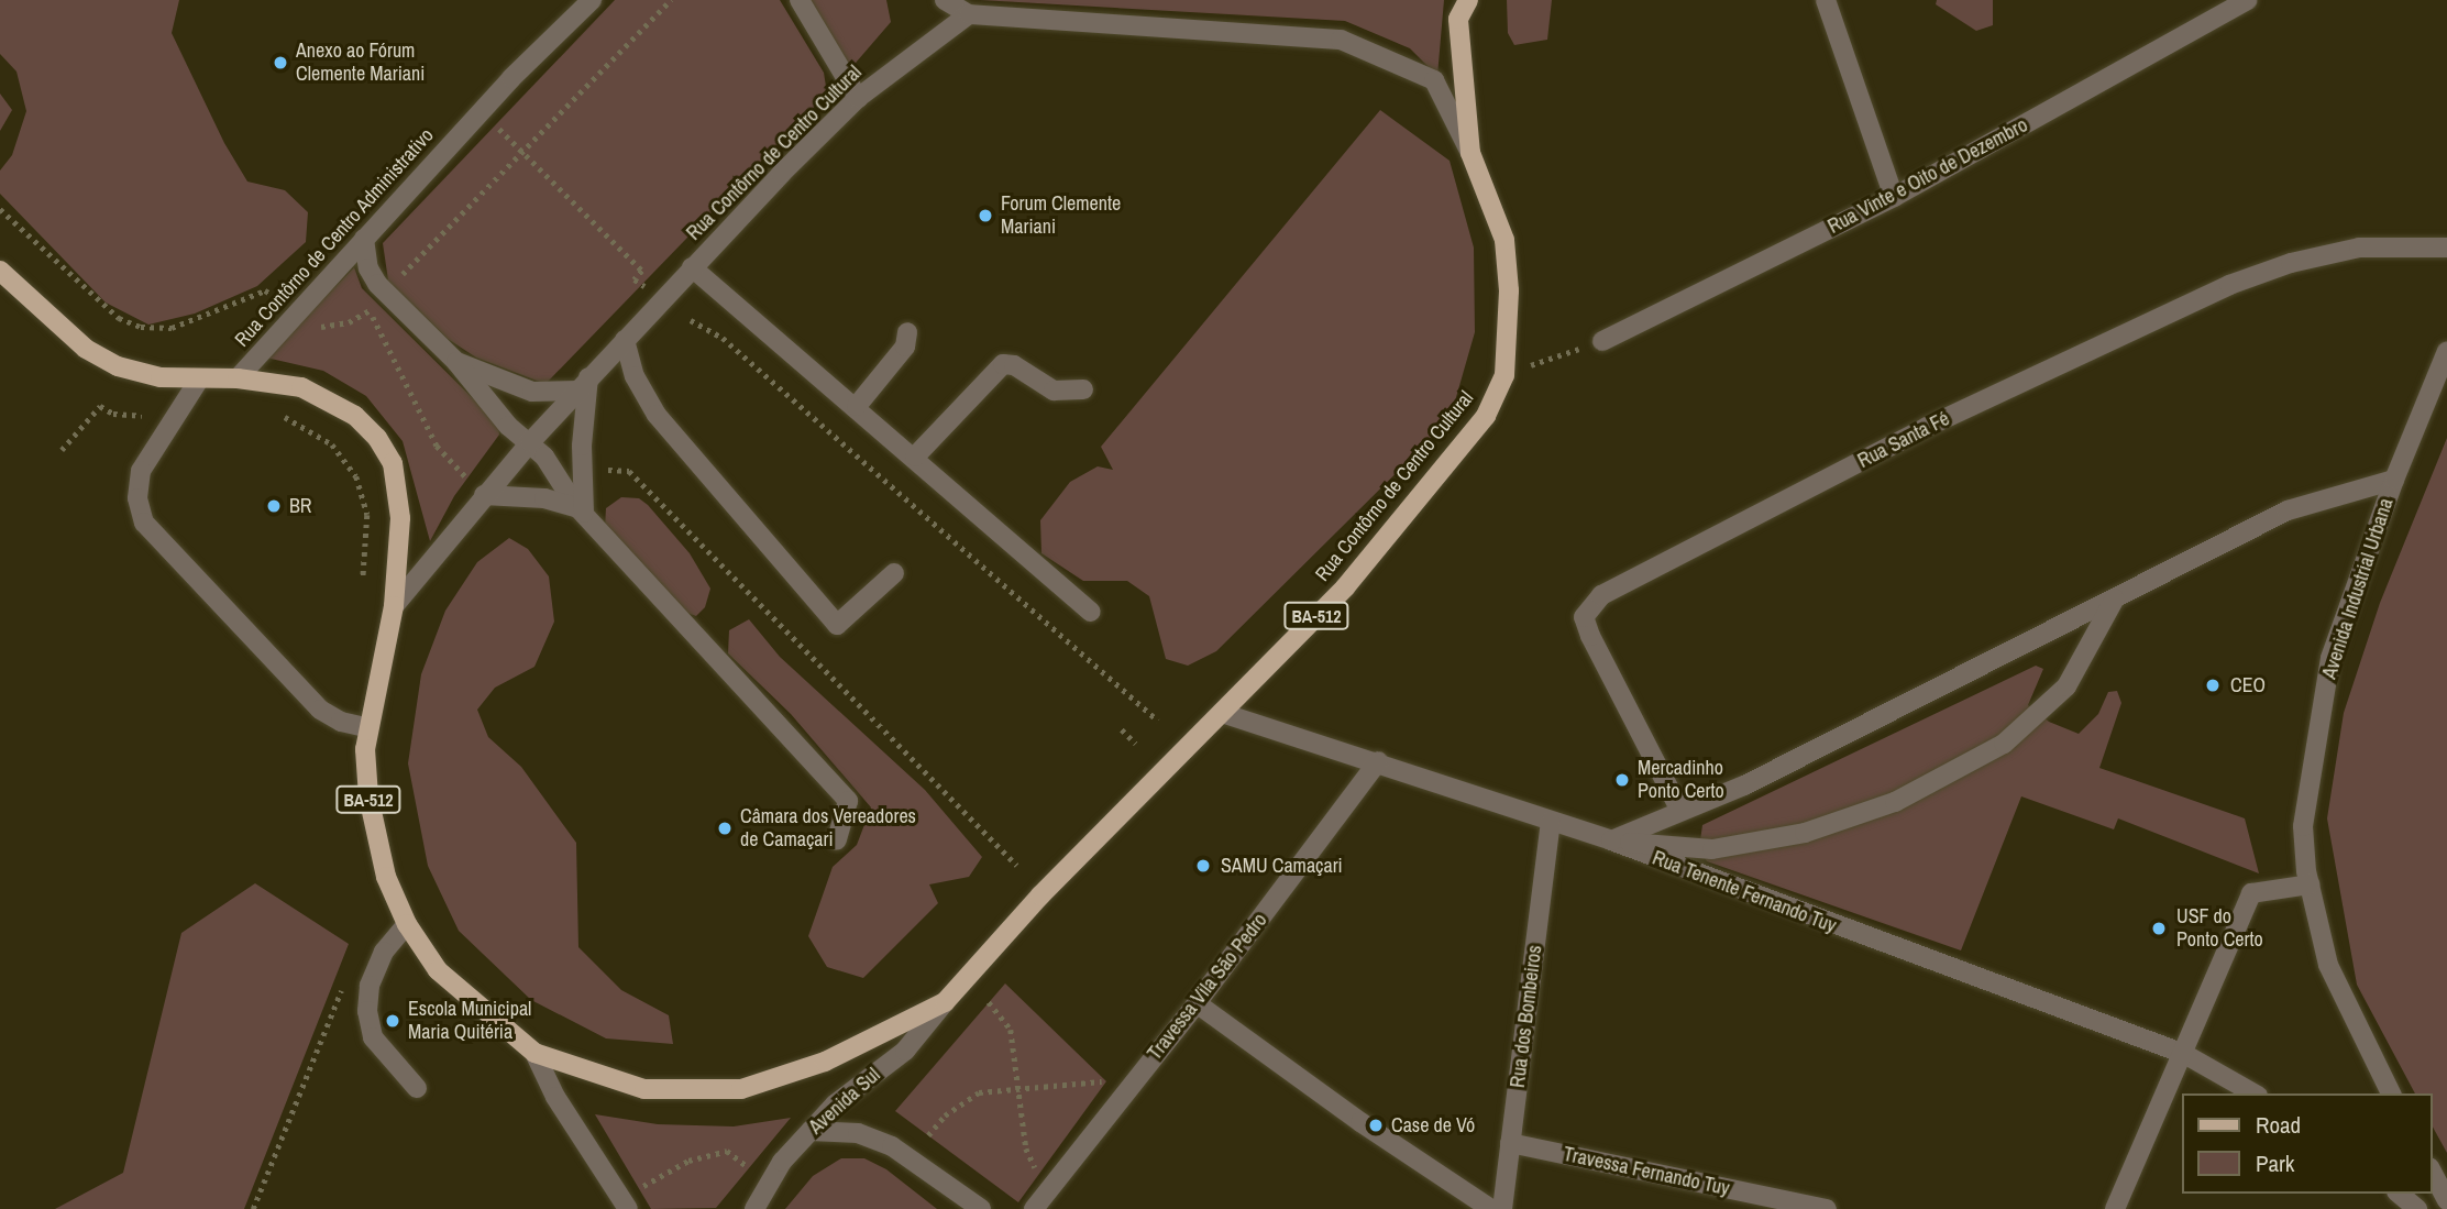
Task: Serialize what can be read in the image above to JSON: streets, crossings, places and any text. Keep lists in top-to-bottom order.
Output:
{
  "streets": {
    "main road": ["Rua Contôrno de Centro Cultural", "Rua Contôrno de Centro Administrativo", "BA-512"],
    "street": [
      "Rua Vinte e Oito de Dezembro",
      "Rua Santa Fé",
      "Avenida Industrial Urbana",
      "Rua Tenente Fernando Tuy",
      "Travessa Vila São Pedro",
      "Rua dos Bombeiros",
      "Avenida Sul",
      "Travessa Fernando Tuy"
    ]
  },
  "crossings": [
    ["Rua Contôrno de Centro Cultural", "Rua Contôrno de Centro Administrativo"],
    ["Rua Contôrno de Centro Cultural", "BA-512"],
    ["Rua Contôrno de Centro Cultural", "Rua Tenente Fernando Tuy"],
    ["Rua Contôrno de Centro Cultural", "Avenida Sul"],
    ["Rua Tenente Fernando Tuy", "Travessa Vila São Pedro"],
    ["Rua Tenente Fernando Tuy", "Rua dos Bombeiros"],
    ["Rua dos Bombeiros", "Travessa Fernando Tuy"]
  ],
  "places": [
    "Anexo ao Fórum Clemente Mariani",
    "Forum Clemente Mariani",
    "BR",
    "CEO",
    "Mercadinho Ponto Certo",
    "Câmara dos Vereadores de Camaçari",
    "SAMU Camaçari",
    "USF do Ponto Certo",
    "Escola Municipal Maria Quitéria",
    "Case de Vó"
  ],
  "legend": ["Road", "Park"]
}
